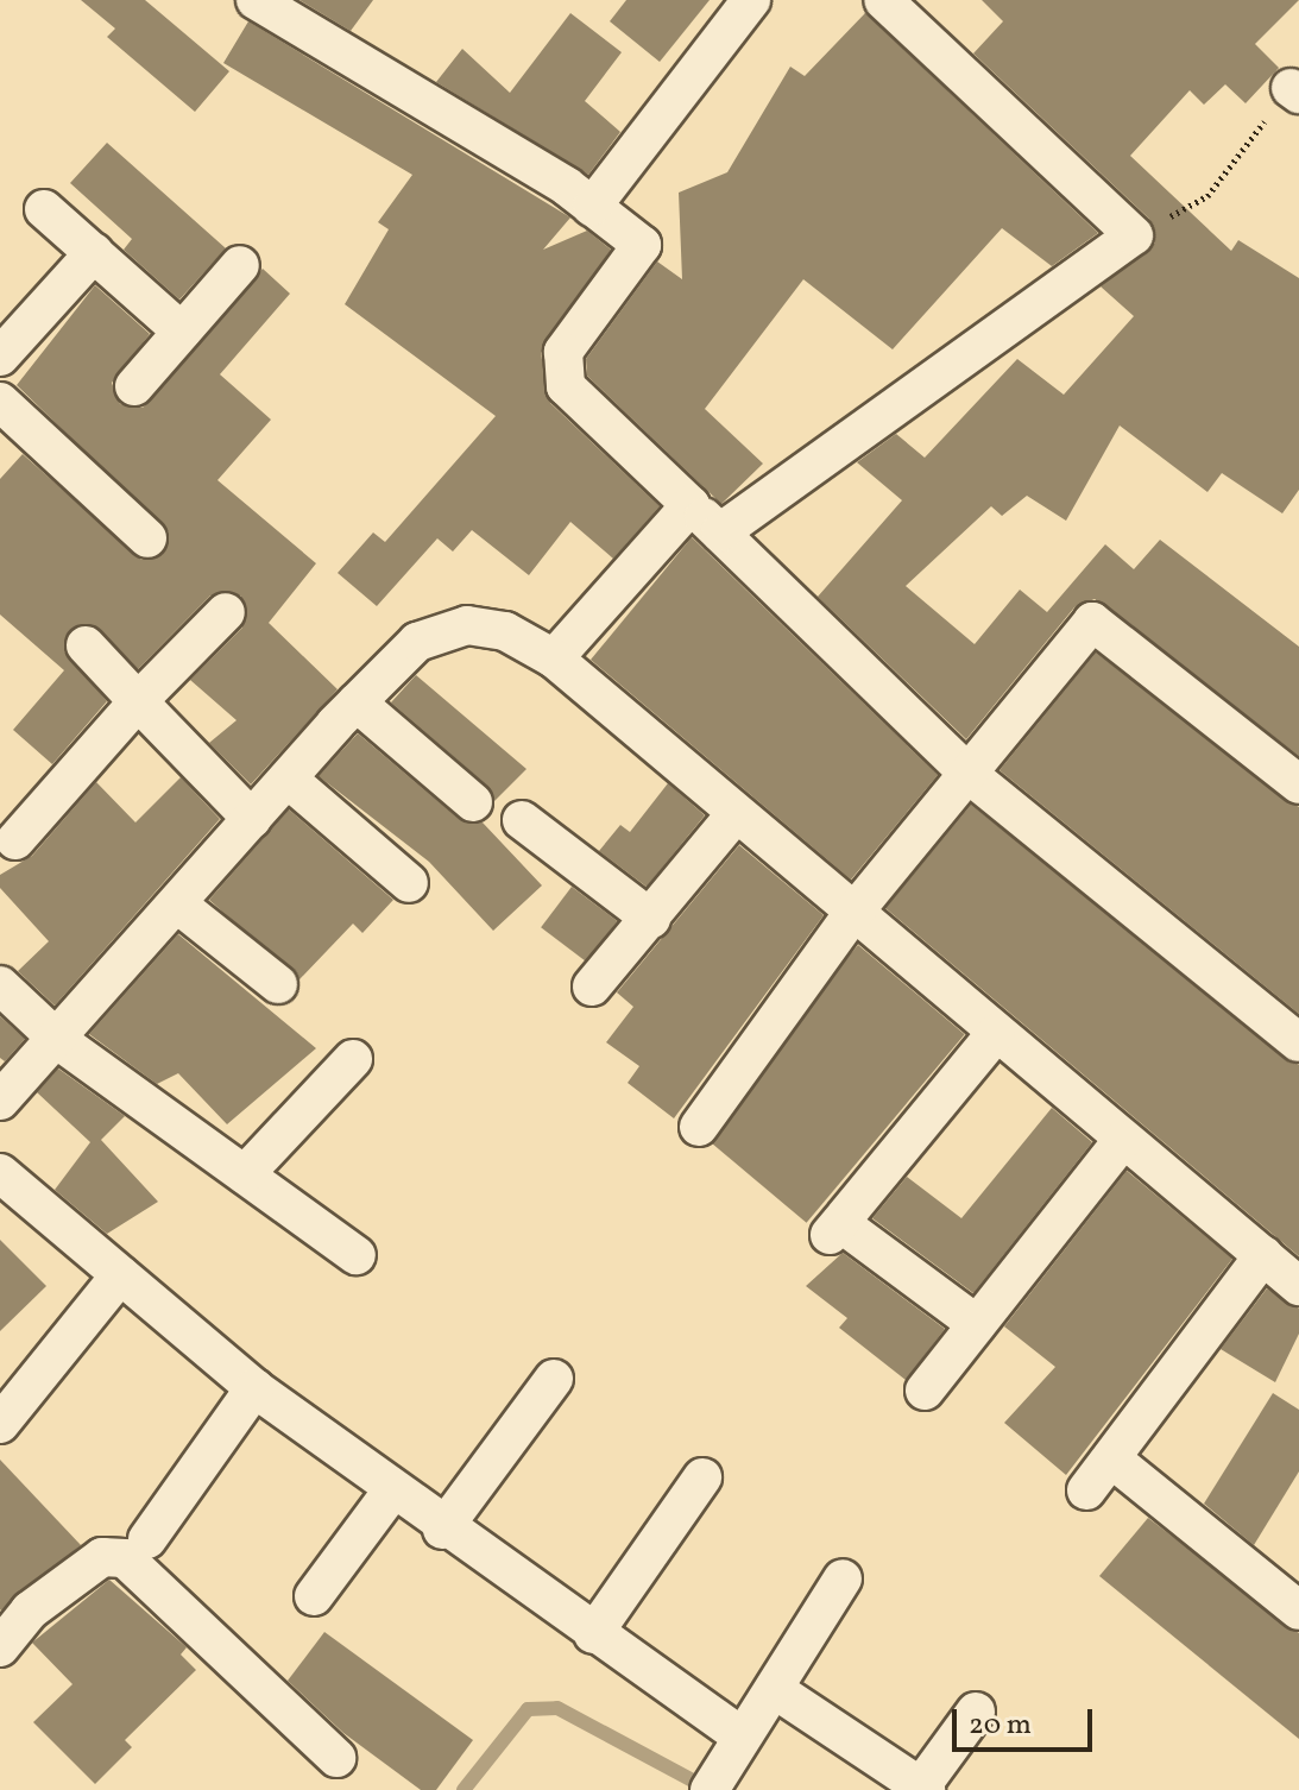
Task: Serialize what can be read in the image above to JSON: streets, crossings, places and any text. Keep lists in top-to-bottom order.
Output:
{
  "scale_bar": "20 m"
}
